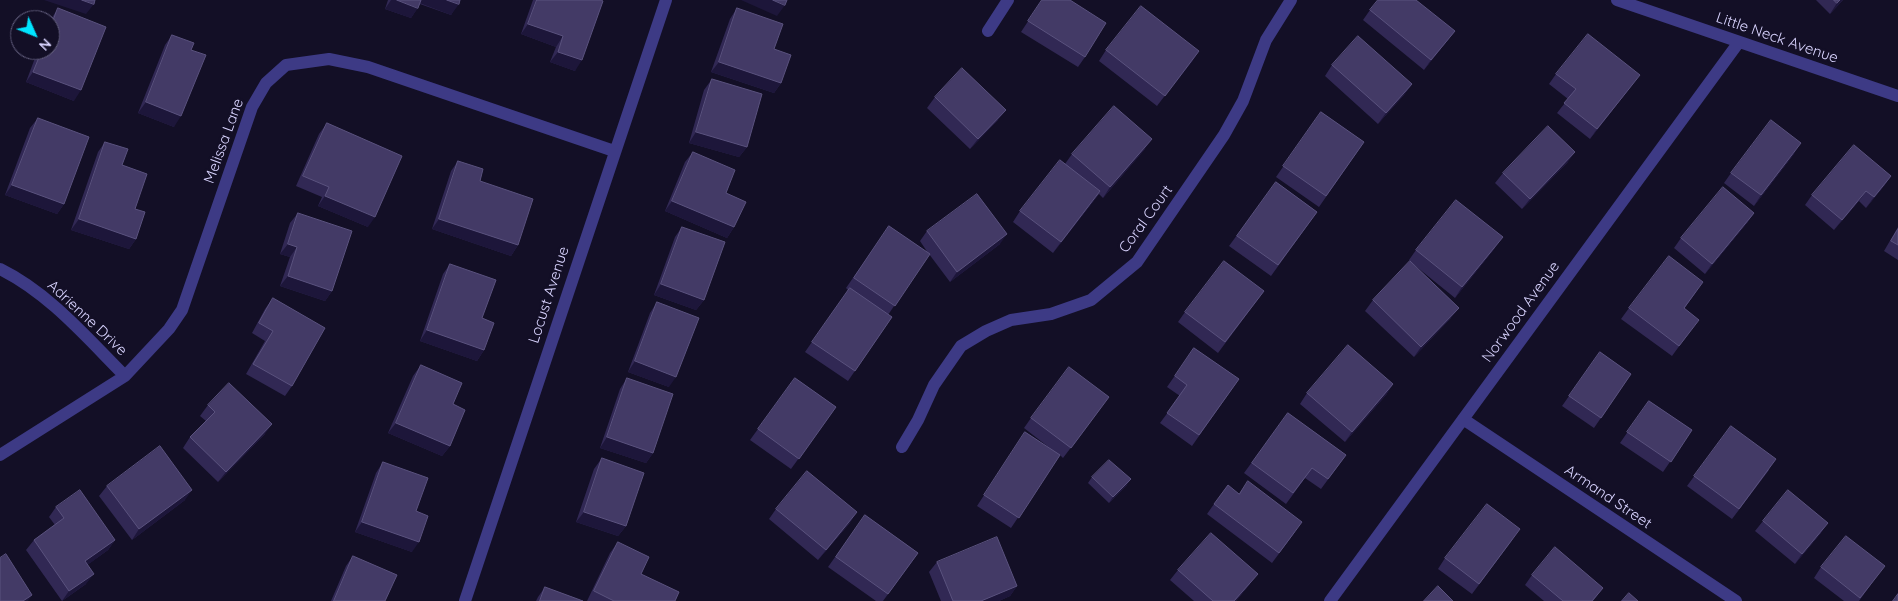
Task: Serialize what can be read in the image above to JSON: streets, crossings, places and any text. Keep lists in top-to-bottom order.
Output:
{
  "streets": {
    "street": [
      "Little Neck Avenue",
      "Melissa Lane",
      "Coral Court",
      "Locust Avenue",
      "Norwood Avenue",
      "Adrienne Drive",
      "Armand Street"
    ]
  },
  "crossings": [
    ["Little Neck Avenue", "Norwood Avenue"],
    ["Melissa Lane", "Locust Avenue"],
    ["Melissa Lane", "Adrienne Drive"],
    ["Norwood Avenue", "Armand Street"]
  ],
  "north": "bottom right"
}
